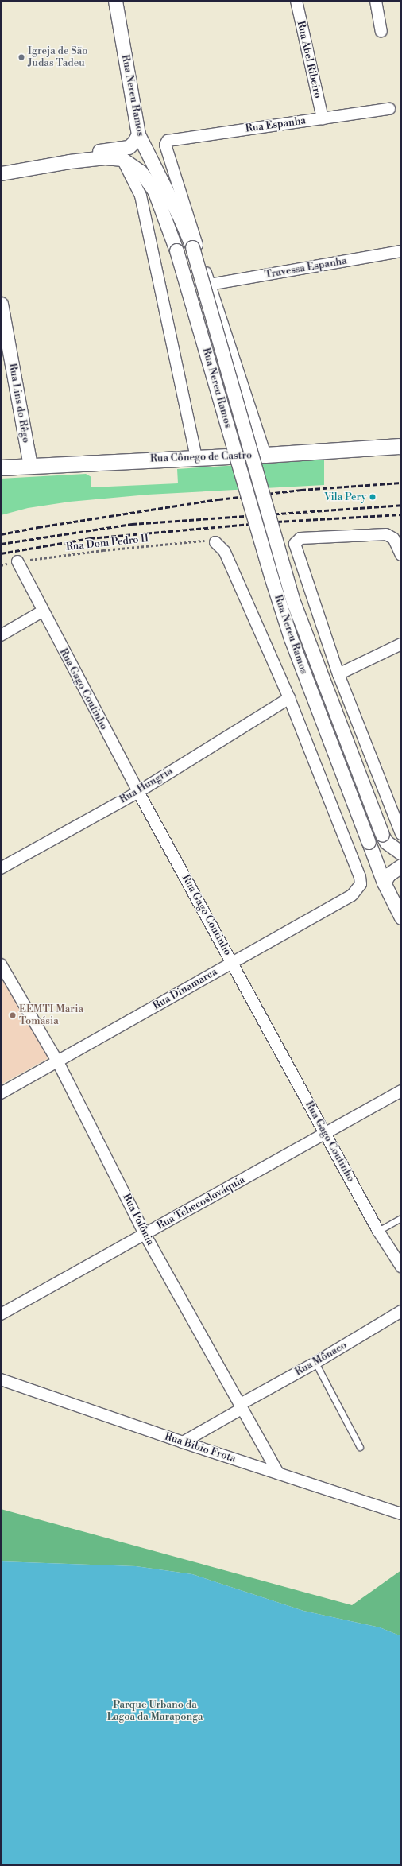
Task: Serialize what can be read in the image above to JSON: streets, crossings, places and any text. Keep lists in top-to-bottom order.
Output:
{
  "streets": {
    "main road": ["Rua Cônego de Castro"],
    "street": [
      "Rua Abel Ribeiro",
      "Rua Nereu Ramos",
      "Rua Espanha",
      "Travessa Espanha",
      "Rua Lins do Rêgo",
      "Rua Gago Coutinho",
      "Rua Hungria",
      "Rua Dinamarca",
      "Rua Tchecoslováquia",
      "Rua Polônia",
      "Rua Mônaco",
      "Rua Bibio Frota"
    ],
    "path": ["Rua Dom Pedro II"]
  },
  "crossings": [
    ["Rua Abel Ribeiro", "Rua Espanha"],
    ["Rua Espanha", "Travessa Espanha"],
    ["Rua Lins do Rêgo", "Rua Cônego de Castro"],
    ["Rua Dom Pedro II", "Rua Gago Coutinho"],
    ["Rua Gago Coutinho", "Rua Hungria"],
    ["Rua Gago Coutinho", "Rua Dinamarca"],
    ["Rua Gago Coutinho", "Rua Tchecoslováquia"],
    ["Rua Hungria", "Rua Dinamarca"],
    ["Rua Dinamarca", "Rua Polônia"],
    ["Rua Tchecoslováquia", "Rua Polônia"],
    ["Rua Polônia", "Rua Mônaco"],
    ["Rua Polônia", "Rua Bibio Frota"],
    ["Rua Mônaco", "Rua Bibio Frota"]
  ],
  "parks": ["Parque Urbano da Lagoa da Maraponga"],
  "places": ["Igreja de São Judas Tadeu", "Vila Pery", "EEMTI Maria Tomásia"]
}
